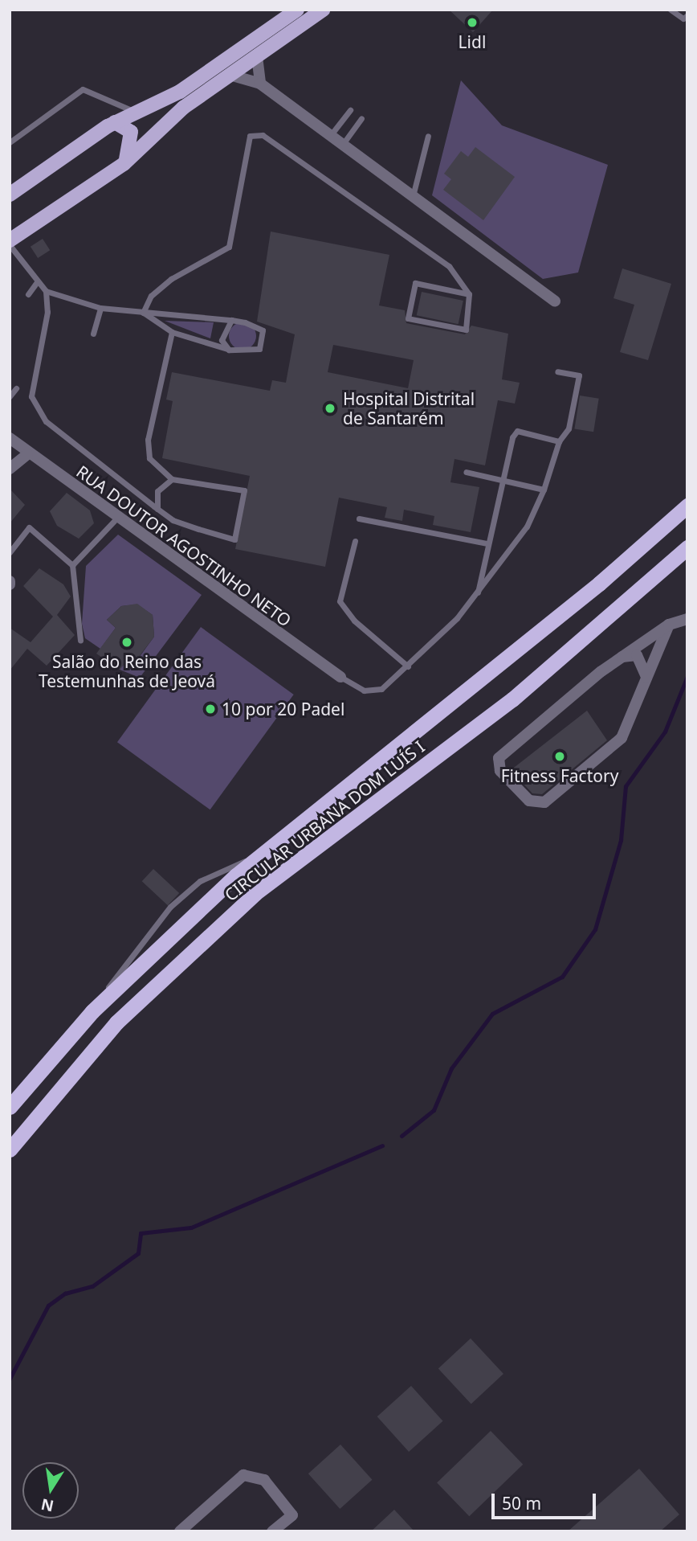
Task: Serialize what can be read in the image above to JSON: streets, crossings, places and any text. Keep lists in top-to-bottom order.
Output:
{
  "streets": {
    "highway": ["CIRCULAR URBANA DOM LUÍS I"],
    "street": ["RUA DOUTOR AGOSTINHO NETO"]
  },
  "places": [
    "Lidl",
    "Hospital Distrital de Santarém",
    "Salão do Reino das Testemunhas de Jeová",
    "10 por 20 Padel",
    "Fitness Factory"
  ],
  "scale_bar": "50 m",
  "north": "bottom"
}
